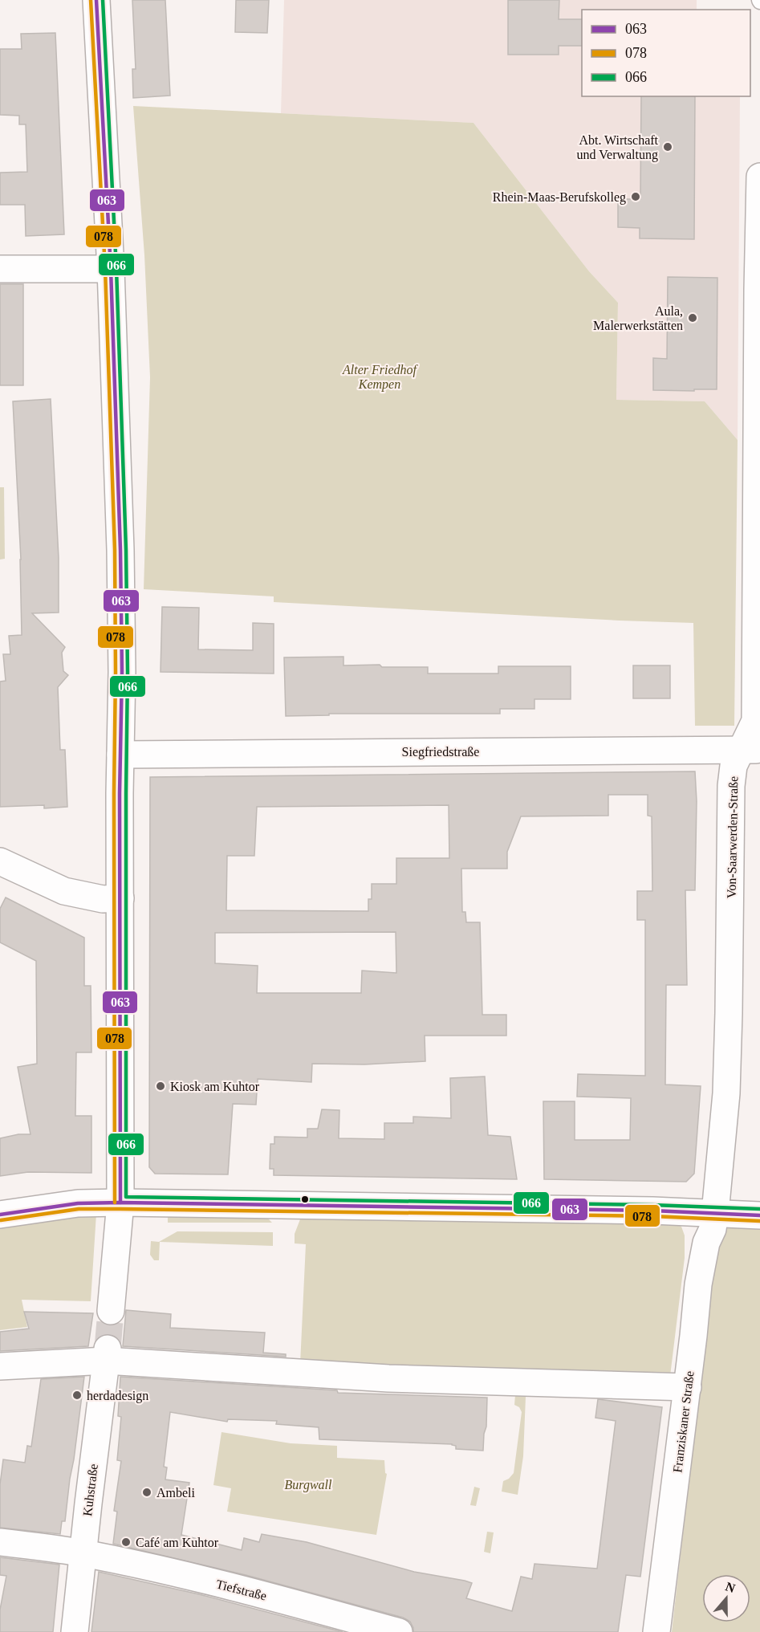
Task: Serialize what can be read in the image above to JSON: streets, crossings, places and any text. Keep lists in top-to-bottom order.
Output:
{
  "streets": {
    "street": [
      "Siegfriedstraße",
      "Von-Saarwerden-Straße",
      "Franziskaner Straße",
      "Kuhstraße",
      "Tiefstraße"
    ]
  },
  "crossings": [
    ["Siegfriedstraße", "Von-Saarwerden-Straße"],
    ["Von-Saarwerden-Straße", "Franziskaner Straße"],
    ["Kuhstraße", "Tiefstraße"]
  ],
  "parks": ["Alter Friedhof Kempen", "Burgwall"],
  "places": [
    "Abt. Wirtschaft und Verwaltung",
    "Rhein-Maas-Berufskolleg",
    "Aula, Malerwerkstätten",
    "Kiosk am Kuhtor",
    "herdadesign",
    "Ambeli",
    "Café am Kuhtor"
  ],
  "lines": ["transit line 063", "transit line 078", "transit line 066"],
  "legend": ["063", "078", "066"],
  "north": "top"
}
